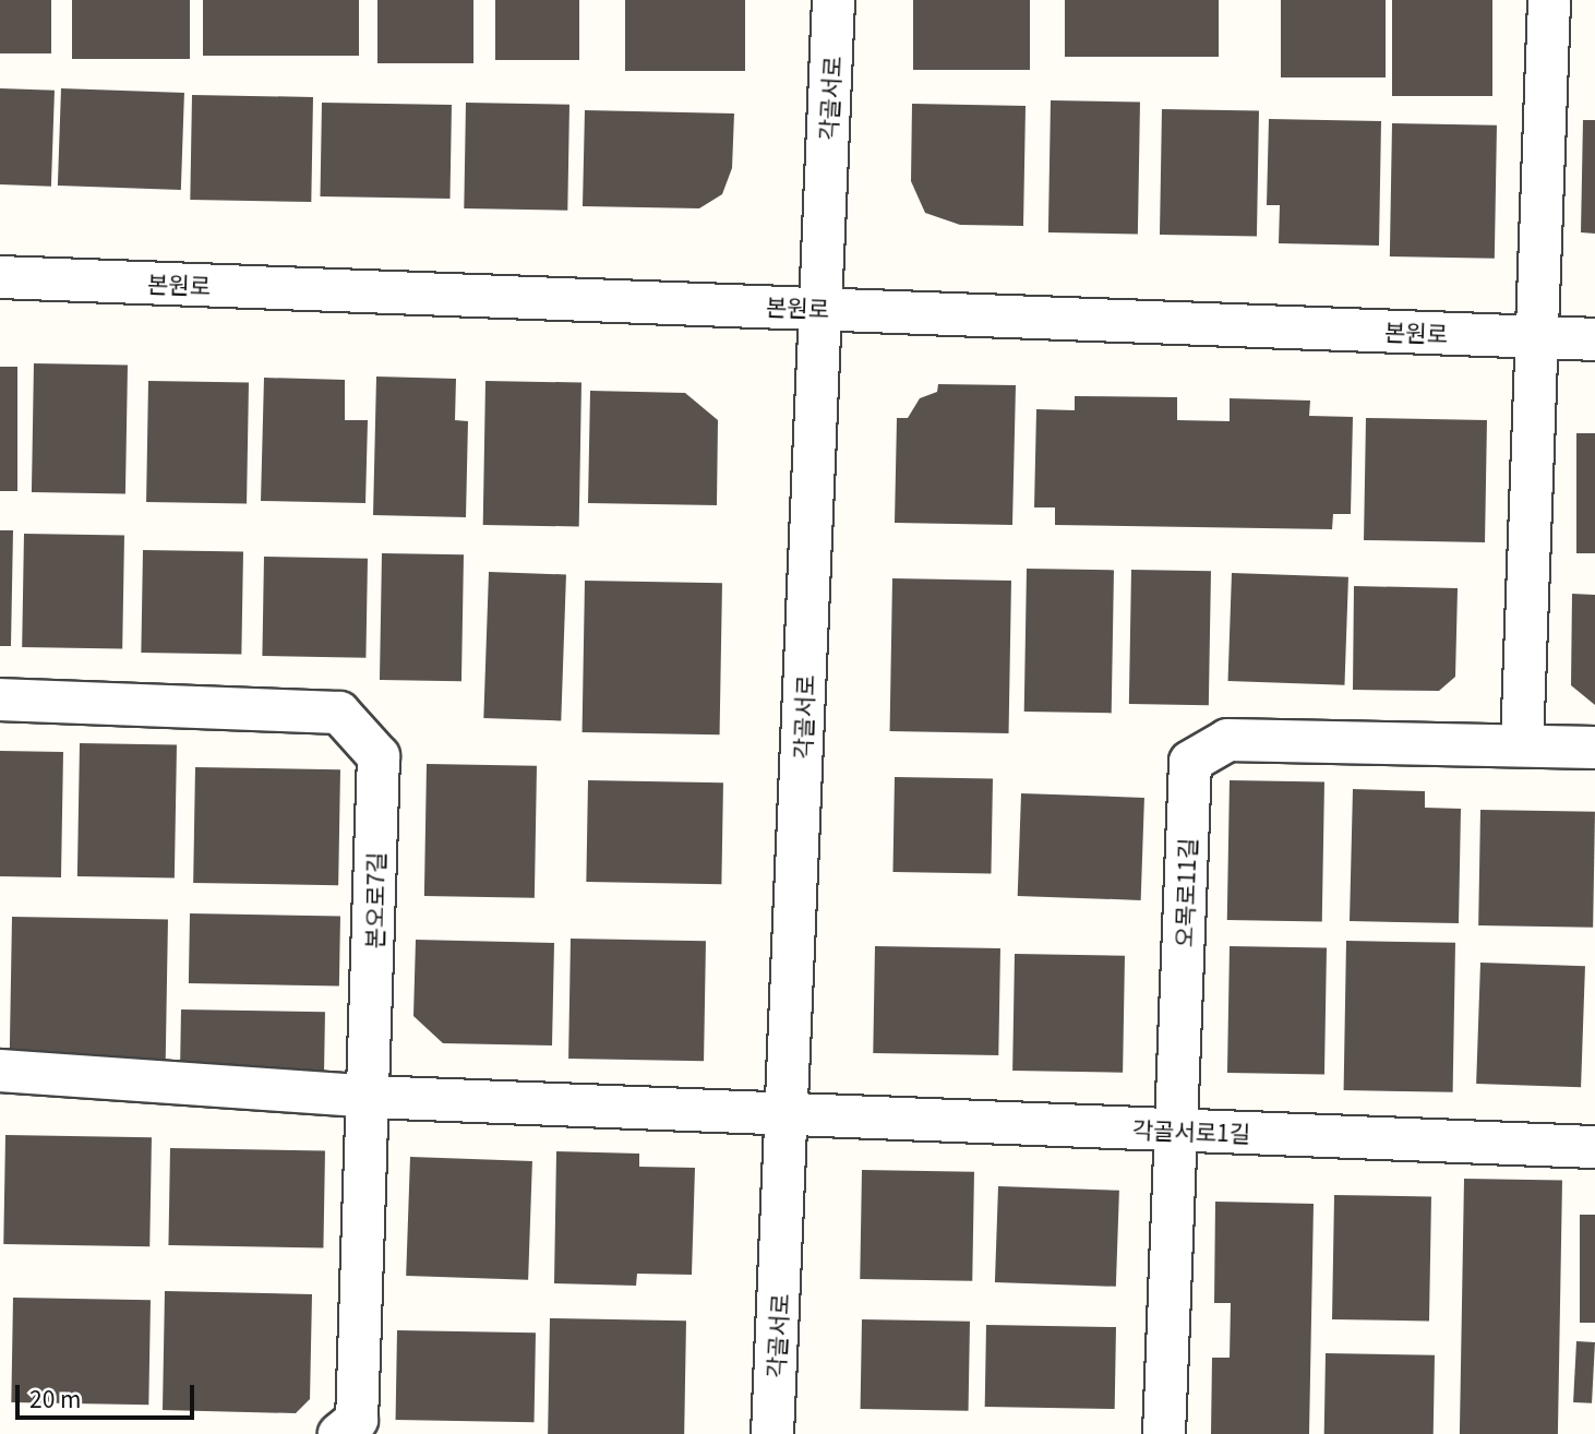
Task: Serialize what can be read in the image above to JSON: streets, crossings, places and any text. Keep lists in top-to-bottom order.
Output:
{
  "streets": {
    "street": [
      "각골서로",
      "본원로",
      "오목로11길",
      "본오로7길",
      "각골서로1길"
    ]
  },
  "crossings": [
    ["각골서로", "본원로"],
    ["각골서로", "각골서로1길"],
    ["오목로11길", "각골서로1길"],
    ["본오로7길", "각골서로1길"]
  ],
  "scale_bar": "20 m"
}
